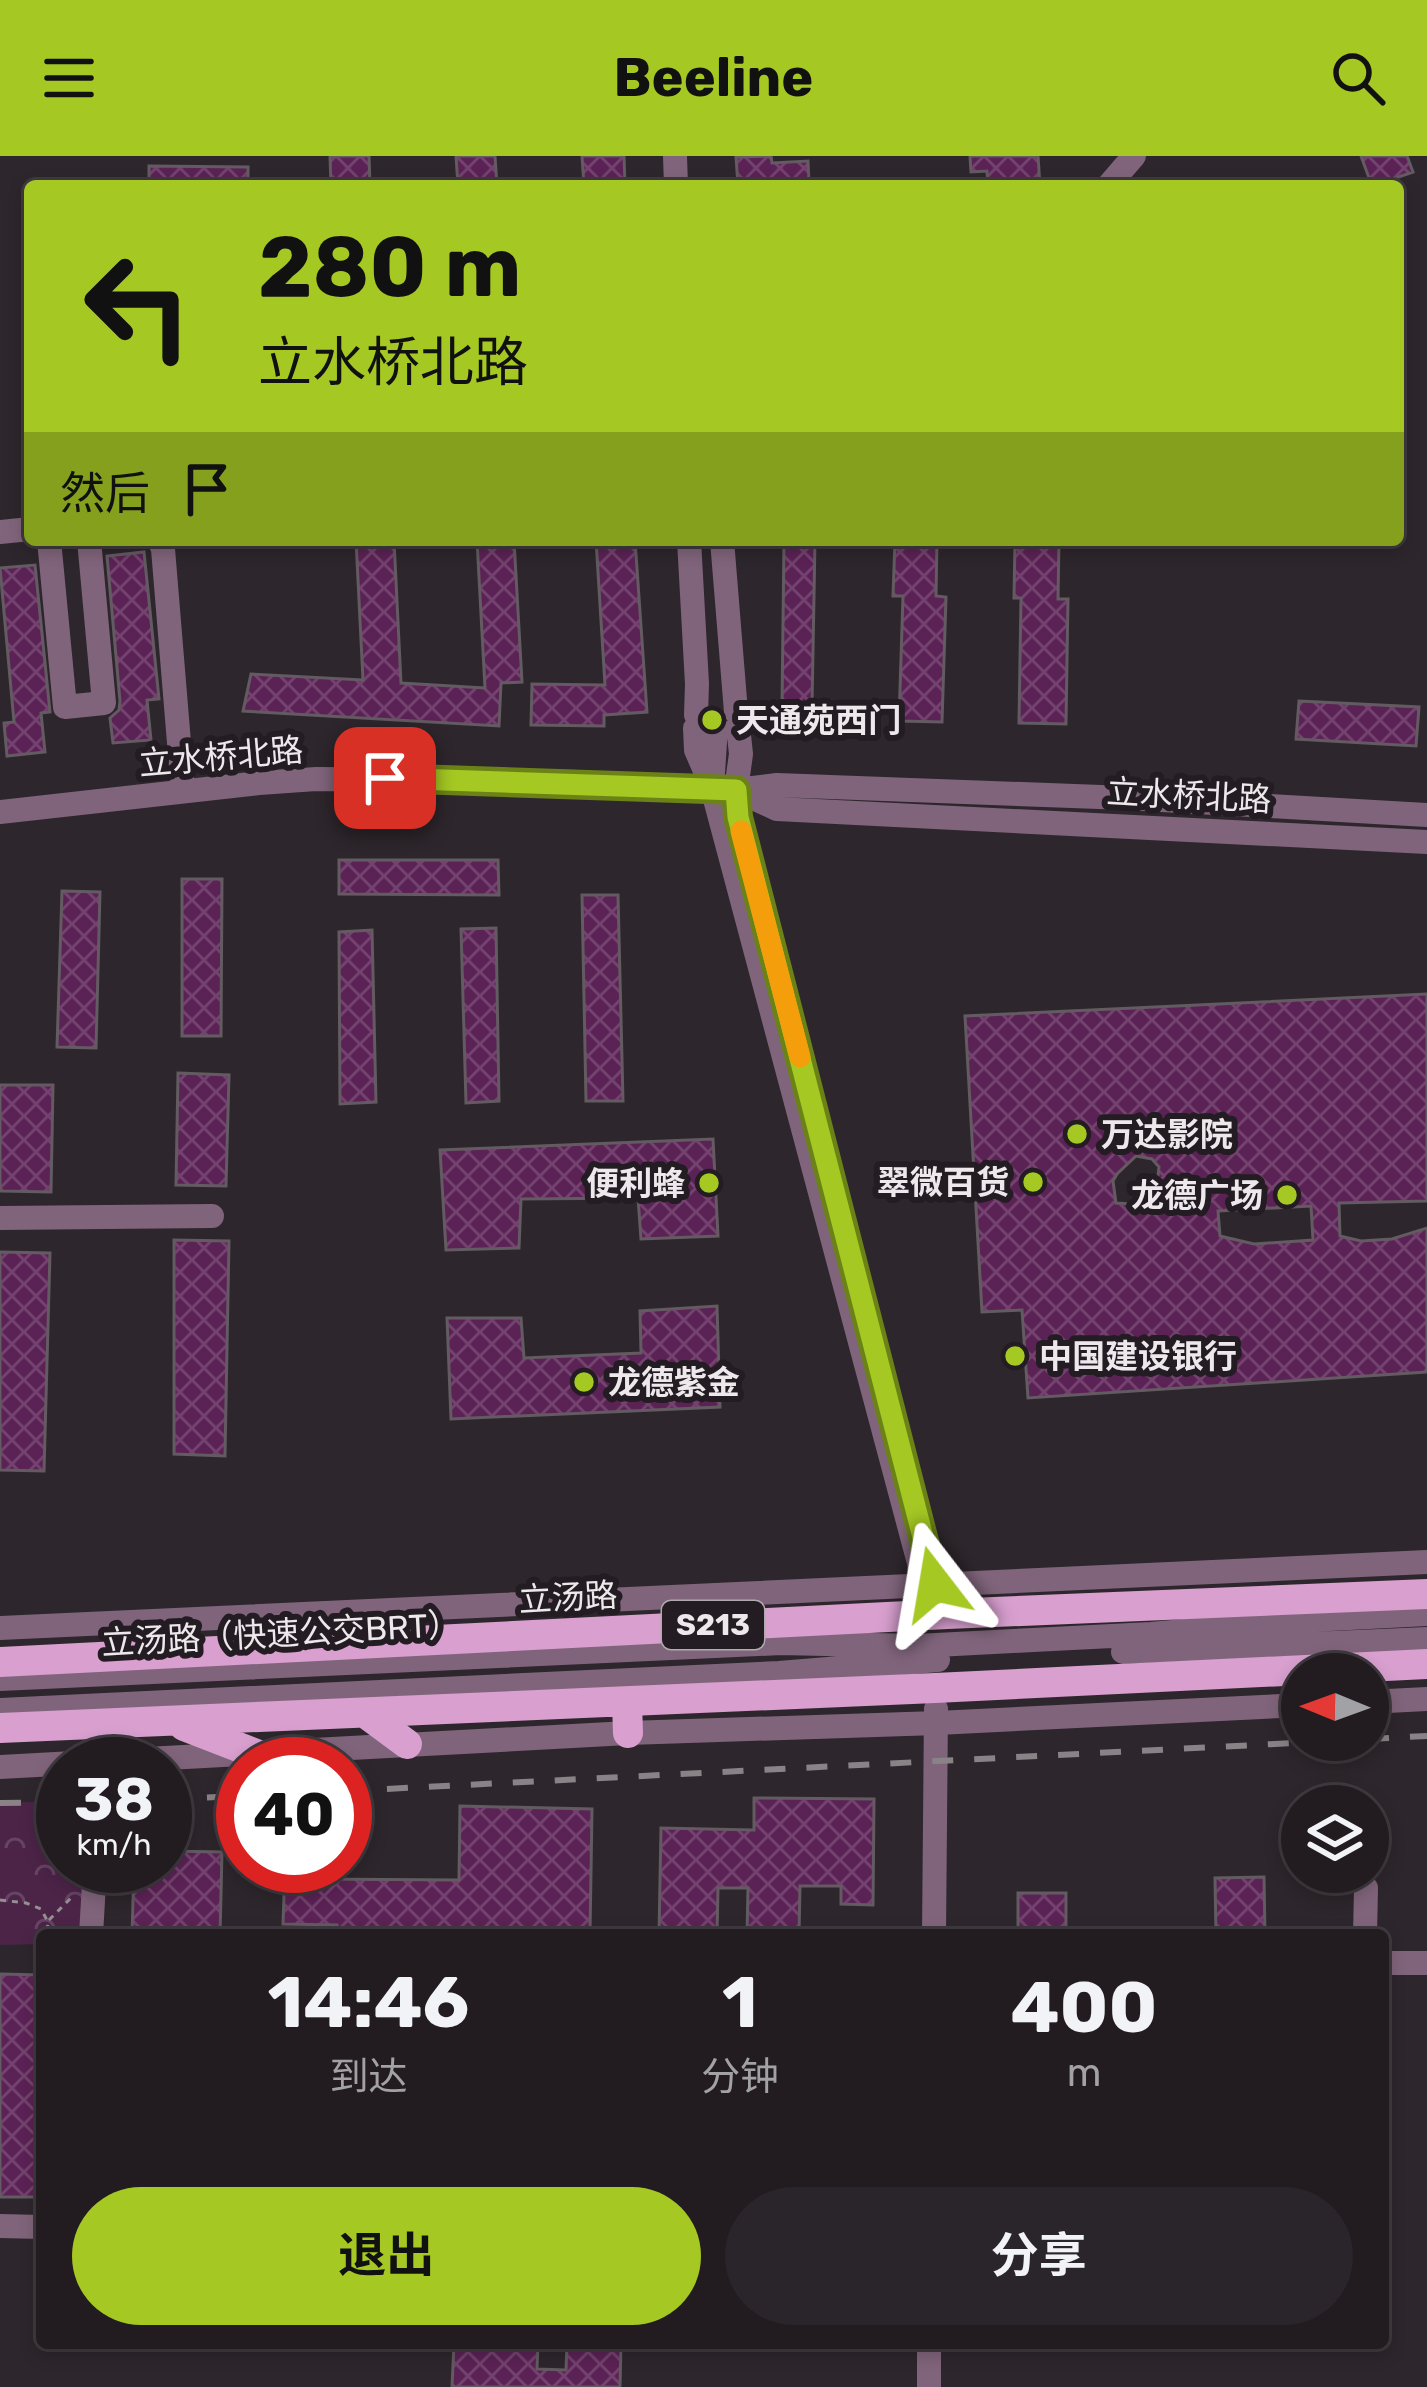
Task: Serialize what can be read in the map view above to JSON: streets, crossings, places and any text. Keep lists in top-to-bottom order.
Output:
{
  "streets": {
    "main road": ["立汤路", "S213"],
    "street": ["立水桥北路", "立汤路（快速公交BRT）"]
  },
  "places": [
    "天通苑西门",
    "万达影院",
    "翠微百货",
    "便利蜂",
    "龙德广场",
    "中国建设银行",
    "龙德紫金"
  ],
  "north": "left",
  "page": {
    "header": "Beeline",
    "turn": ["280 m", "立水桥北路"],
    "then": "然后",
    "speed": "38 km/h",
    "limit": "40",
    "eta": [
      "14:46",
      "到达",
      "1",
      "分钟",
      "400",
      "m"
    ],
    "buttons": ["退出", "分享"]
  }
}
